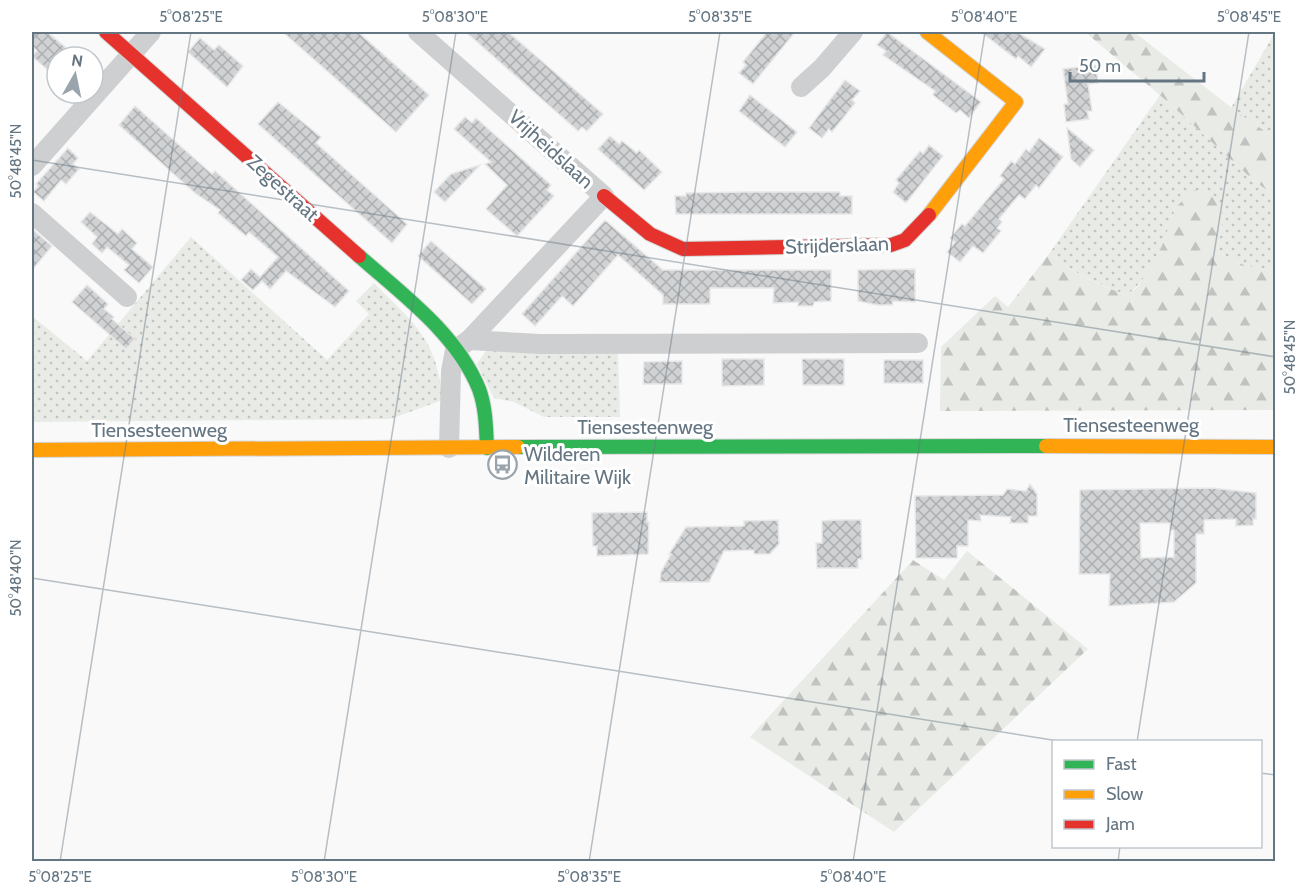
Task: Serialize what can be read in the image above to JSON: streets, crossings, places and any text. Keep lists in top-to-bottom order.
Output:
{
  "streets": {
    "main road": ["Zegestraat", "Strijderslaan", "Tiensesteenweg"],
    "street": ["Vrijheidslaan"]
  },
  "crossings": [
    ["Vrijheidslaan", "Zegestraat"],
    ["Vrijheidslaan", "Strijderslaan"],
    ["Zegestraat", "Tiensesteenweg"]
  ],
  "places": {
    "bus stop": ["Wilderen Militaire Wijk"]
  },
  "legend": ["Fast", "Slow", "Jam"],
  "scale_bar": "50 m",
  "north": "top",
  "coordinates": [
    "5°08'25\"E",
    "5°08'30\"E",
    "5°08'35\"E",
    "5°08'40\"E",
    "5°08'45\"E",
    "50°48'45\"N",
    "50°48'40\"N"
  ]
}
